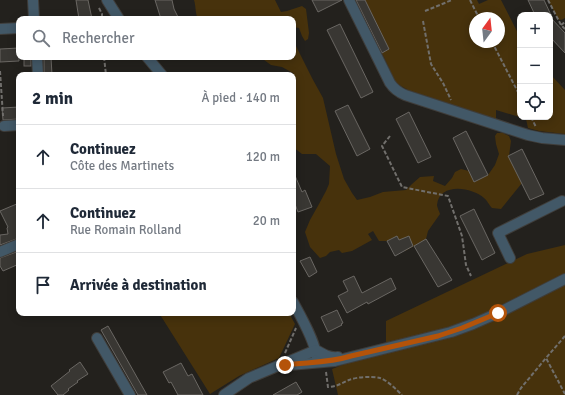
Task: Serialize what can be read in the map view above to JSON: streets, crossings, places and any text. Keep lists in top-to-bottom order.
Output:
{
  "north": "top",
  "page": {
    "map_buttons": ["+", "−"],
    "search": "Rechercher",
    "heading": ["2 min", "À pied · 140 m"],
    "list": [
      ["Continuez", "Côte des Martinets", "120 m"],
      ["Continuez", "Rue Romain Rolland", "20 m"],
      "Arrivée à destination"
    ]
  }
}
